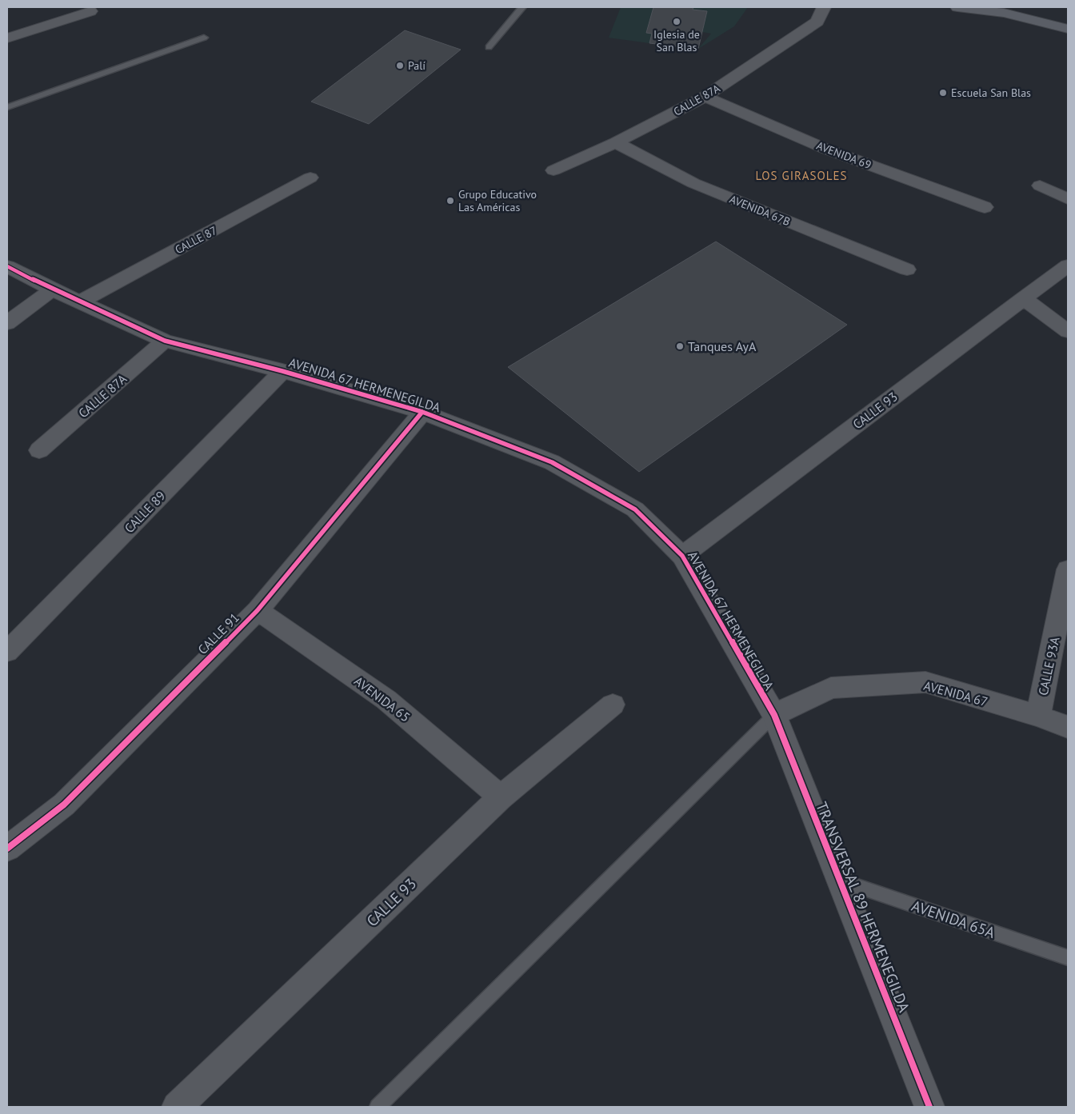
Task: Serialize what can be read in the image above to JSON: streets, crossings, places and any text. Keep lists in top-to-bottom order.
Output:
{
  "streets": {
    "street": [
      "CALLE 87A",
      "AVENIDA 69",
      "AVENIDA 67B",
      "CALLE 87",
      "AVENIDA 67 HERMENEGILDA",
      "CALLE 93",
      "CALLE 89",
      "CALLE 91",
      "CALLE 93A",
      "AVENIDA 67",
      "AVENIDA 65",
      "TRANSVERSAL 89 HERMENEGILDA"
    ],
    "lane": ["AVENIDA 65A"]
  },
  "crossings": [
    ["CALLE 87A", "AVENIDA 69"],
    ["CALLE 87A", "AVENIDA 67B"],
    ["CALLE 87A", "AVENIDA 67 HERMENEGILDA"],
    ["CALLE 87", "AVENIDA 67 HERMENEGILDA"],
    ["AVENIDA 67 HERMENEGILDA", "CALLE 93"],
    ["AVENIDA 67 HERMENEGILDA", "CALLE 89"],
    ["AVENIDA 67 HERMENEGILDA", "CALLE 91"],
    ["AVENIDA 67 HERMENEGILDA", "AVENIDA 67"],
    ["AVENIDA 67 HERMENEGILDA", "TRANSVERSAL 89 HERMENEGILDA"],
    ["CALLE 93", "AVENIDA 65"],
    ["CALLE 91", "AVENIDA 65"],
    ["CALLE 93A", "AVENIDA 67"],
    ["AVENIDA 67", "TRANSVERSAL 89 HERMENEGILDA"],
    ["TRANSVERSAL 89 HERMENEGILDA", "AVENIDA 65A"]
  ],
  "districts": ["LOS GIRASOLES"],
  "places": [
    "Iglesia de San Blas",
    "Palí",
    "Escuela San Blas",
    "Grupo Educativo Las Américas",
    "Tanques AyA"
  ]
}
